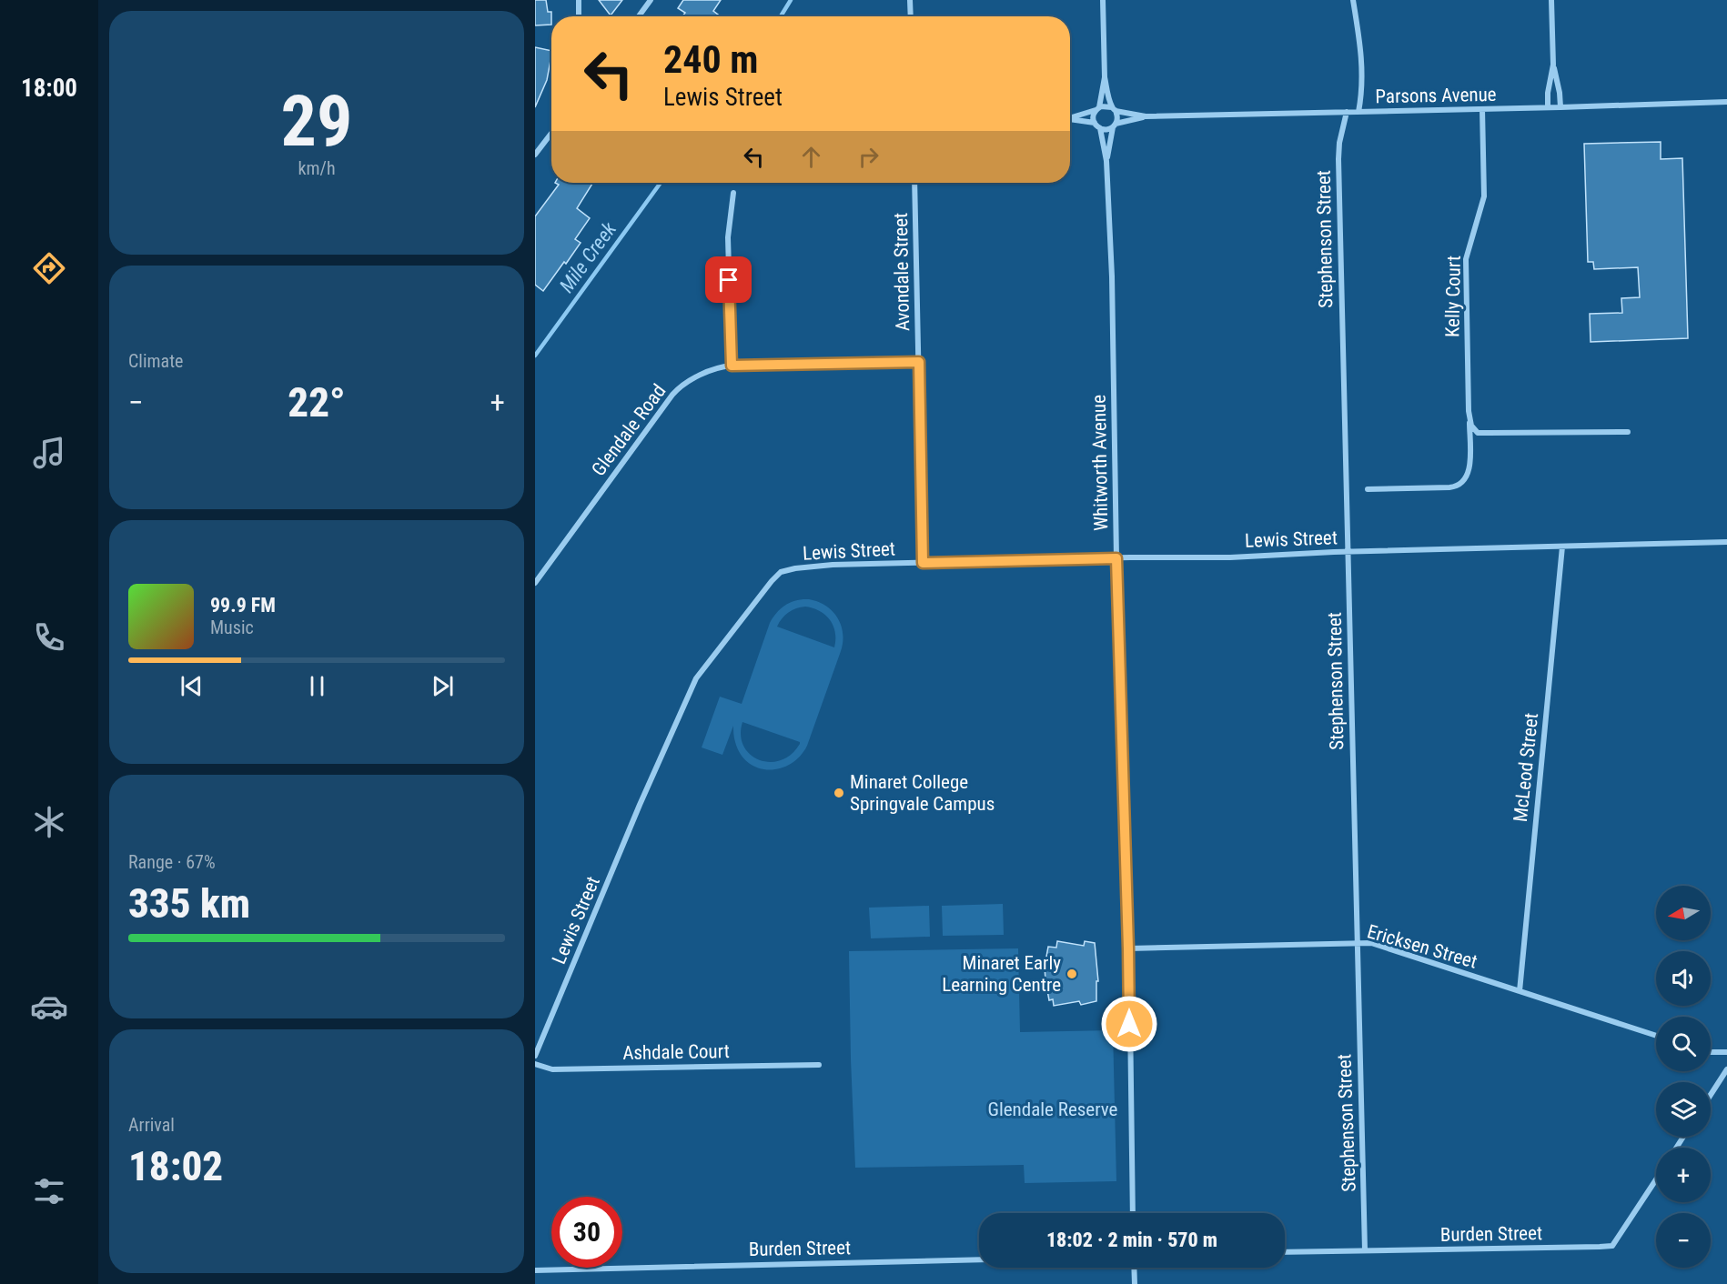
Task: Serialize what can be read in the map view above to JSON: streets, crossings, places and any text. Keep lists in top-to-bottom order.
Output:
{
  "streets": {
    "street": [
      "Parsons Avenue",
      "Stephenson Street",
      "Avondale Street",
      "Kelly Court",
      "Glendale Road",
      "Whitworth Avenue",
      "Lewis Street",
      "McLeod Street",
      "Ericksen Street",
      "Ashdale Court",
      "Burden Street"
    ]
  },
  "crossings": [
    ["Parsons Avenue", "Stephenson Street"],
    ["Parsons Avenue", "Kelly Court"],
    ["Parsons Avenue", "Whitworth Avenue"],
    ["Stephenson Street", "Lewis Street"],
    ["Stephenson Street", "Ericksen Street"],
    ["Stephenson Street", "Burden Street"],
    ["Avondale Street", "Glendale Road"],
    ["Avondale Street", "Lewis Street"],
    ["Whitworth Avenue", "Lewis Street"],
    ["Whitworth Avenue", "Ericksen Street"],
    ["Lewis Street", "McLeod Street"],
    ["McLeod Street", "Ericksen Street"]
  ],
  "water": ["Mile Creek"],
  "parks": ["Glendale Reserve"],
  "places": ["Minaret College Springvale Campus", "Minaret Early Learning Centre"],
  "north": "left",
  "page": {
    "tabs": "18:00",
    "tile": [
      ["29", "km/h"],
      "Climate",
      ["Range · 67%", "335 km"],
      ["Arrival", "18:02"]
    ],
    "turn": ["240 m", "Lewis Street"],
    "heat": ["−", "22°", "+"],
    "song": ["99.9 FM", "Music"],
    "map_buttons": ["+", "−"],
    "limit": "30",
    "trip": "18:02 · 2 min · 570 m"
  }
}
